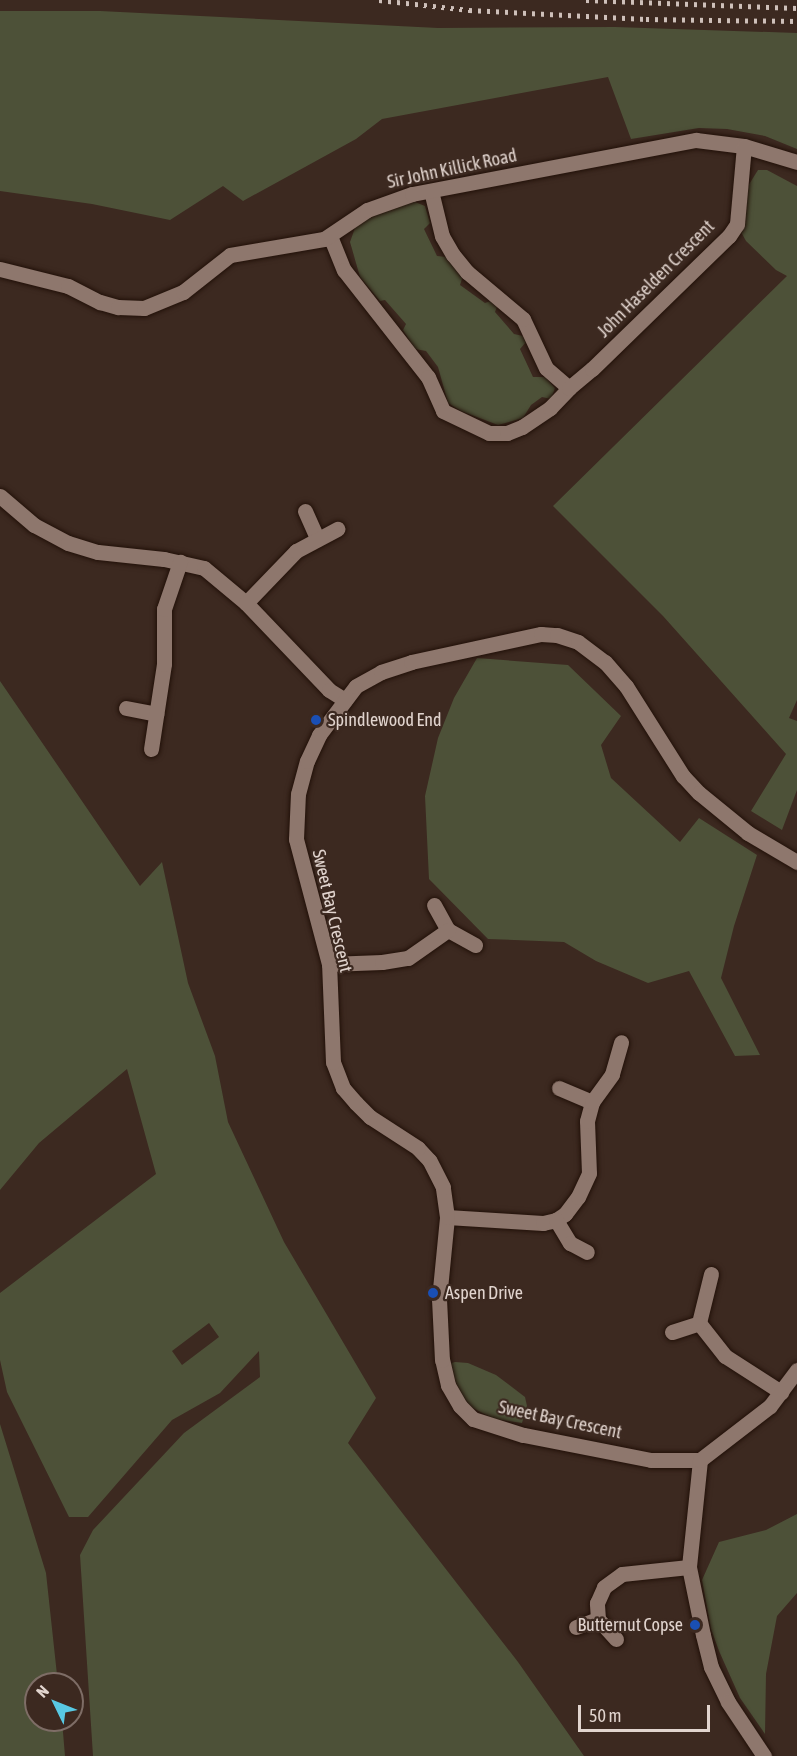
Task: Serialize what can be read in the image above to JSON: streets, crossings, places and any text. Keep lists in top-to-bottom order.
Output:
{
  "streets": {
    "street": ["Sir John Killick Road", "John Haselden Crescent", "Sweet Bay Crescent"]
  },
  "crossings": [
    ["Sir John Killick Road", "John Haselden Crescent"]
  ],
  "places": ["Spindlewood End", "Aspen Drive", "Butternut Copse"],
  "scale_bar": "50 m",
  "north": "top left"
}
